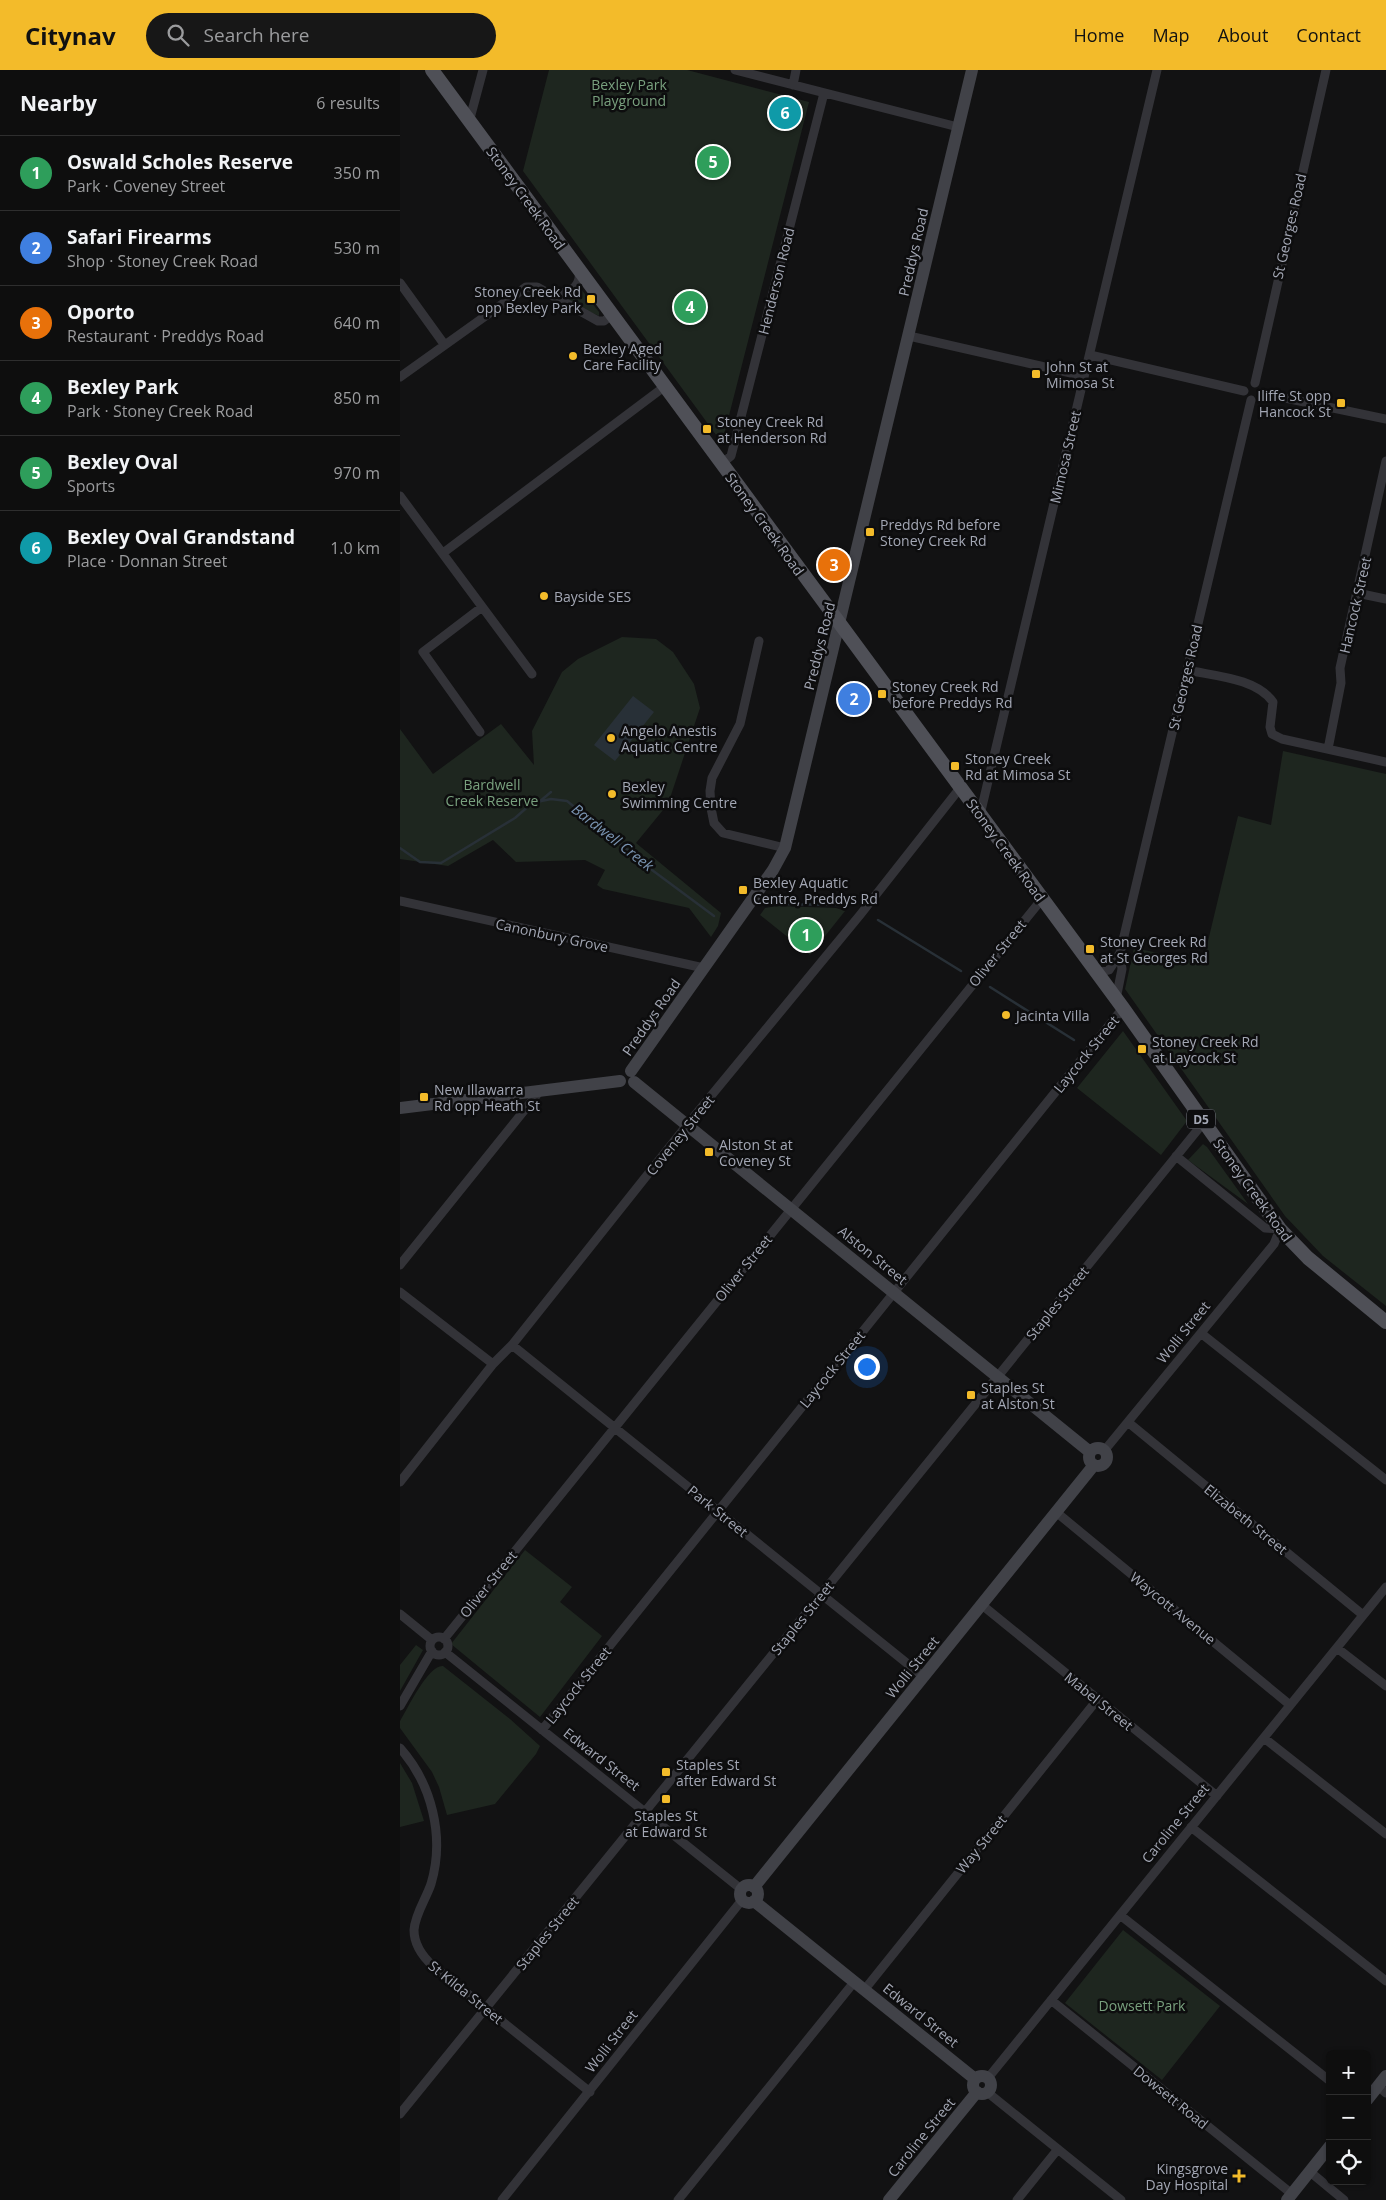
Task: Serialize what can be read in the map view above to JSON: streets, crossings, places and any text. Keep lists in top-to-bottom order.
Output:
{
  "streets": {
    "main road": ["Stoney Creek Road", "D5"],
    "street": [
      "St Georges Road",
      "Preddys Road",
      "Henderson Road",
      "Mimosa Street",
      "Hancock Street",
      "Canonbury Grove",
      "Oliver Street",
      "Laycock Street",
      "Coveney Street",
      "Alston Street",
      "Staples Street",
      "Wolli Street",
      "Park Street",
      "Elizabeth Street",
      "Waycott Avenue",
      "Mabel Street",
      "Edward Street",
      "Caroline Street",
      "Way Street",
      "St Kilda Street",
      "Dowsett Road"
    ]
  },
  "crossings": [
    ["Stoney Creek Road", "St Georges Road"],
    ["Stoney Creek Road", "Preddys Road"],
    ["Stoney Creek Road", "Henderson Road"],
    ["Stoney Creek Road", "Mimosa Street"],
    ["Stoney Creek Road", "Oliver Street"],
    ["Stoney Creek Road", "Laycock Street"],
    ["Stoney Creek Road", "Coveney Street"],
    ["Stoney Creek Road", "Staples Street"],
    ["Stoney Creek Road", "Wolli Street"],
    ["St Georges Road", "Laycock Street"],
    ["Preddys Road", "Canonbury Grove"],
    ["Preddys Road", "Alston Street"],
    ["Oliver Street", "Alston Street"],
    ["Oliver Street", "Park Street"],
    ["Oliver Street", "Edward Street"],
    ["Laycock Street", "Alston Street"],
    ["Laycock Street", "Park Street"],
    ["Laycock Street", "Edward Street"],
    ["Coveney Street", "Alston Street"],
    ["Coveney Street", "Park Street"],
    ["Alston Street", "Staples Street"],
    ["Alston Street", "Wolli Street"],
    ["Staples Street", "Park Street"],
    ["Staples Street", "Edward Street"],
    ["Staples Street", "St Kilda Street"],
    ["Wolli Street", "Park Street"],
    ["Wolli Street", "Elizabeth Street"],
    ["Wolli Street", "Waycott Avenue"],
    ["Wolli Street", "Mabel Street"],
    ["Wolli Street", "Edward Street"],
    ["Wolli Street", "St Kilda Street"],
    ["Elizabeth Street", "Caroline Street"],
    ["Waycott Avenue", "Caroline Street"],
    ["Mabel Street", "Caroline Street"],
    ["Mabel Street", "Way Street"],
    ["Edward Street", "Caroline Street"],
    ["Edward Street", "Way Street"],
    ["Caroline Street", "Dowsett Road"]
  ],
  "water": ["Bardwell Creek"],
  "parks": ["Bexley Park Playground", "Bardwell Creek Reserve", "Dowsett Park"],
  "places": {
    "transit": [
      "Stoney Creek Rd opp Bexley Park",
      "John St at Mimosa St",
      "Iliffe St opp Hancock St",
      "Stoney Creek Rd at Henderson Rd",
      "Preddys Rd before Stoney Creek Rd",
      "Stoney Creek Rd before Preddys Rd",
      "Stoney Creek Rd at Mimosa St",
      "Bexley Aquatic Centre, Preddys Rd",
      "Stoney Creek Rd at St Georges Rd",
      "Stoney Creek Rd at Laycock St",
      "New Illawarra Rd opp Heath St",
      "Alston St at Coveney St",
      "Staples St at Alston St",
      "Staples St after Edward St",
      "Staples St at Edward St"
    ],
    "other": [
      "Bexley Aged Care Facility",
      "Bayside SES",
      "Angelo Anestis Aquatic Centre",
      "Bexley Swimming Centre",
      "Jacinta Villa"
    ],
    "health": ["Kingsgrove Day Hospital"]
  },
  "page": {
    "header": "Citynav",
    "search": "Search here",
    "nav": [
      "Home",
      "Map",
      "About",
      "Contact"
    ],
    "heading": ["Nearby", "6 results"],
    "pins": [
      "6",
      "5",
      "4",
      "3",
      "2",
      "1"
    ],
    "list": [
      {
        "mark": "1",
        "name": "Oswald Scholes Reserve",
        "note": "Park · Coveney Street",
        "value": "350 m"
      },
      {
        "mark": "2",
        "name": "Safari Firearms",
        "note": "Shop · Stoney Creek Road",
        "value": "530 m"
      },
      {
        "mark": "3",
        "name": "Oporto",
        "note": "Restaurant · Preddys Road",
        "value": "640 m"
      },
      {
        "mark": "4",
        "name": "Bexley Park",
        "note": "Park · Stoney Creek Road",
        "value": "850 m"
      },
      {
        "mark": "5",
        "name": "Bexley Oval",
        "note": "Sports",
        "value": "970 m"
      },
      {
        "mark": "6",
        "name": "Bexley Oval Grandstand",
        "note": "Place · Donnan Street",
        "value": "1.0 km"
      }
    ],
    "map_buttons": ["+", "−"]
  }
}
